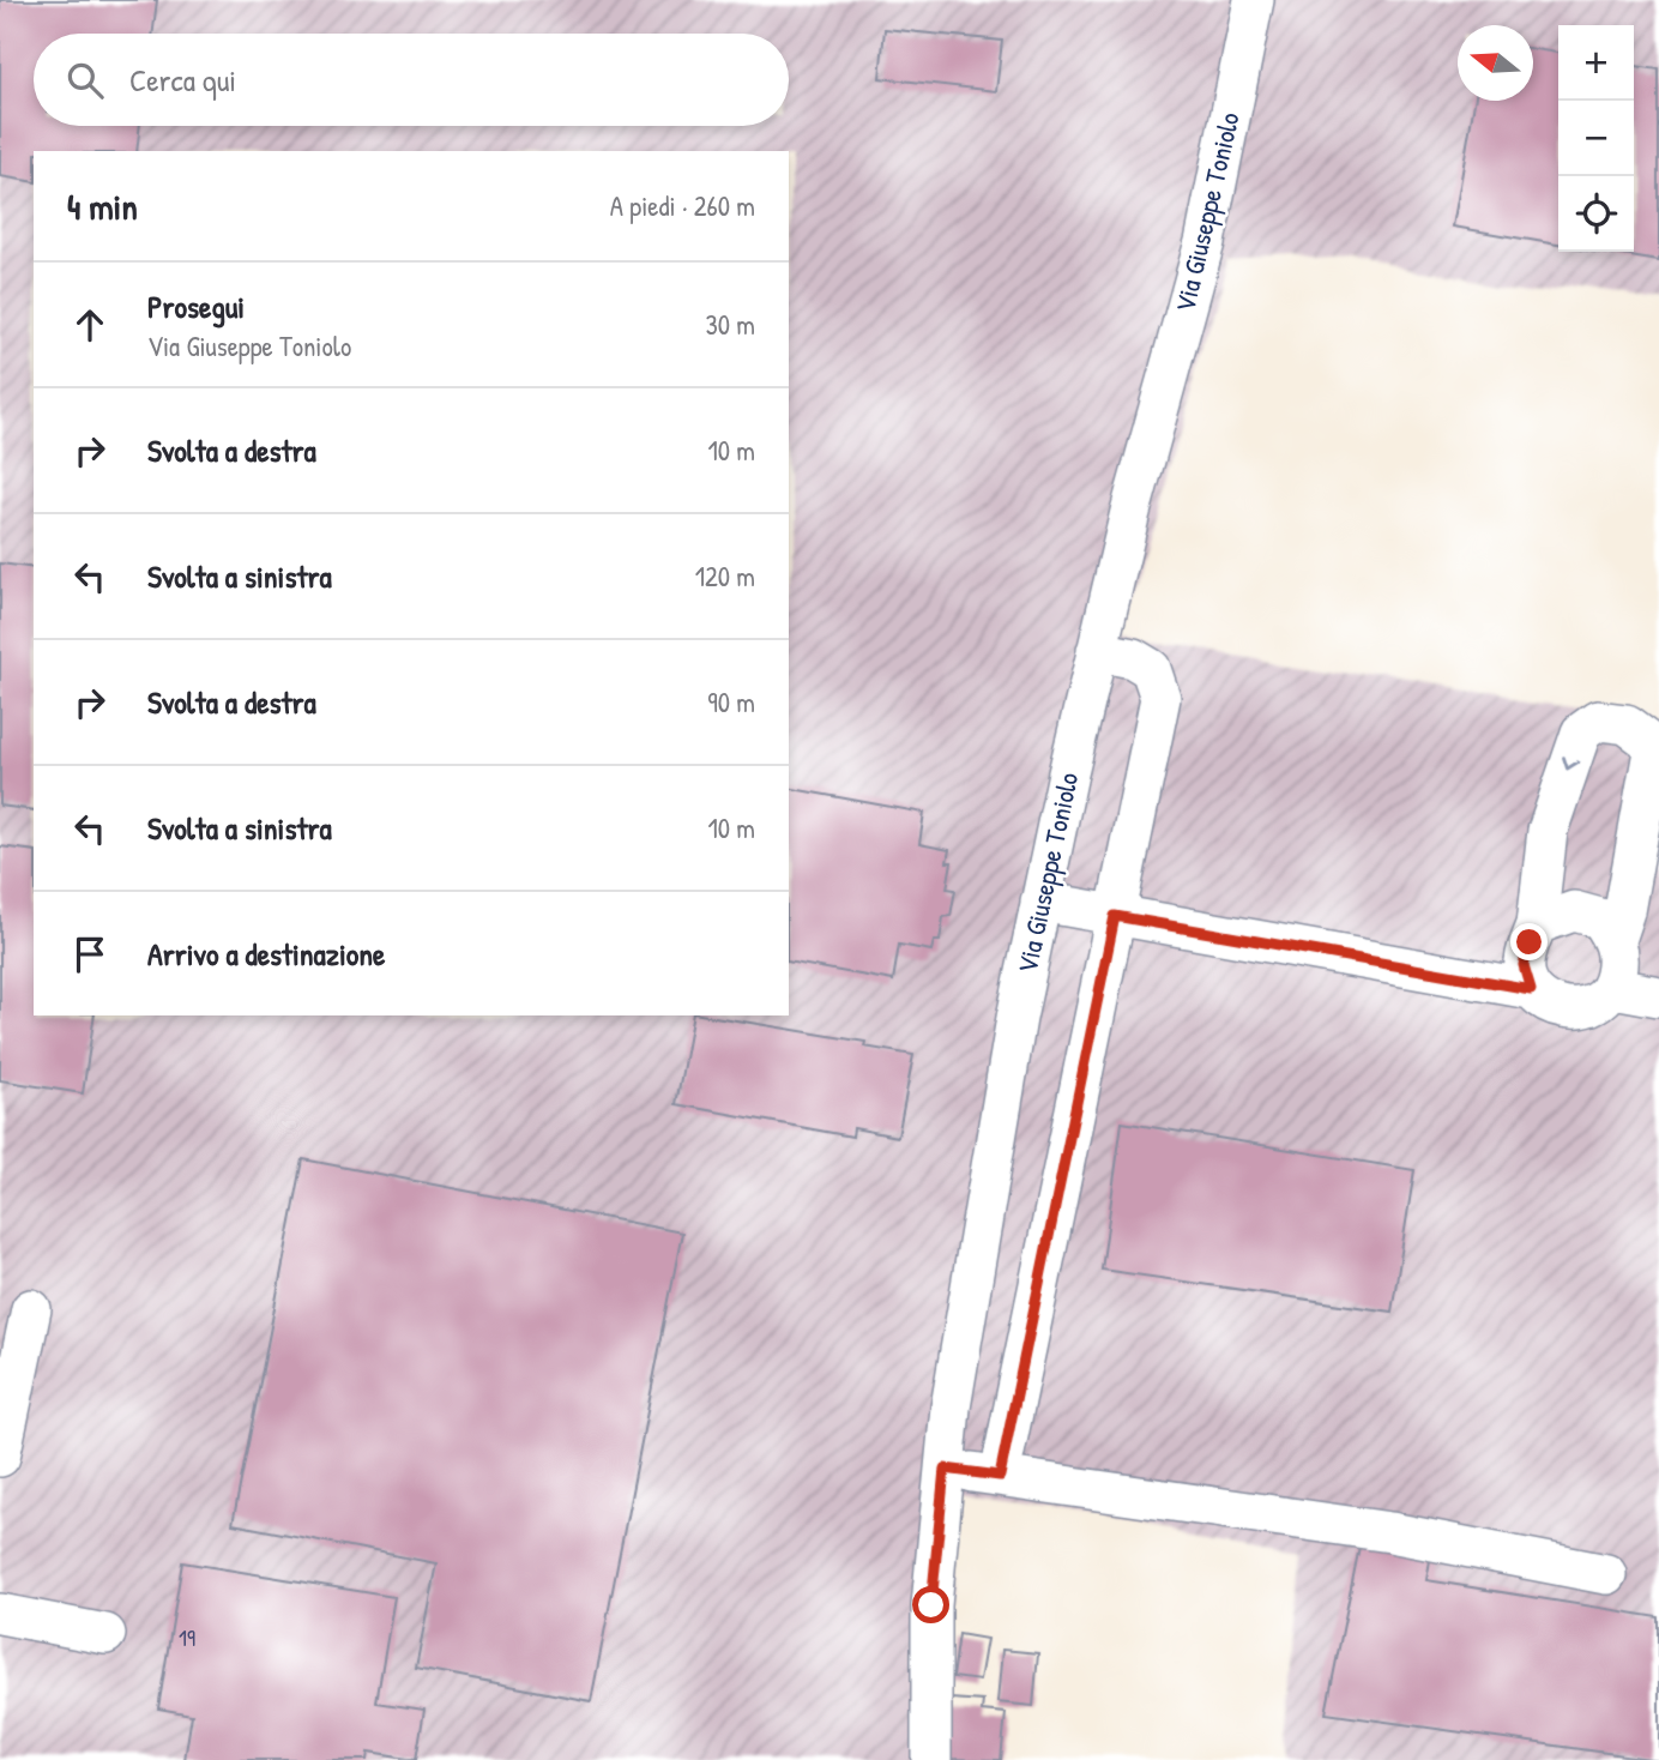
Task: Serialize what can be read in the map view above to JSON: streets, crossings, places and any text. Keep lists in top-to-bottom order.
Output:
{
  "streets": {
    "street": ["Via Giuseppe Toniolo"]
  },
  "house_numbers": ["19"],
  "north": "left",
  "page": {
    "map_buttons": ["+", "−"],
    "search": "Cerca qui",
    "heading": ["4 min", "A piedi · 260 m"],
    "list": [
      ["Prosegui", "Via Giuseppe Toniolo", "30 m"],
      ["Svolta a destra", "10 m"],
      ["Svolta a sinistra", "120 m"],
      ["Svolta a destra", "90 m"],
      ["Svolta a sinistra", "10 m"],
      "Arrivo a destinazione"
    ]
  }
}
